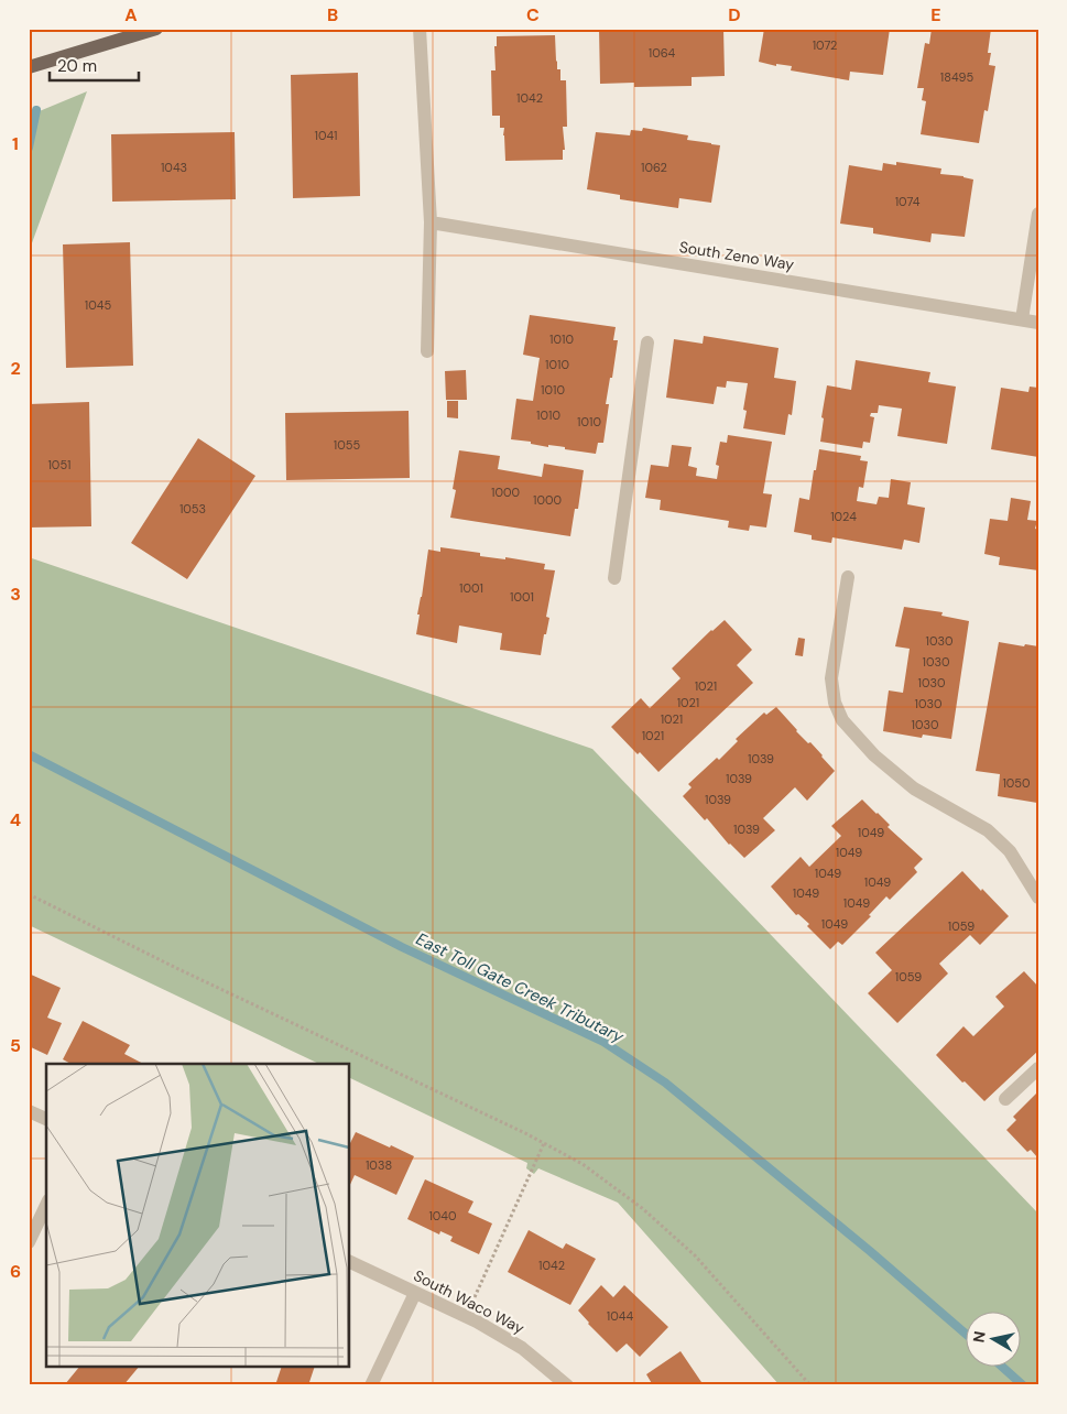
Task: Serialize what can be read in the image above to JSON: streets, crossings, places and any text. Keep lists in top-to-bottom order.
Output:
{
  "streets": {
    "street": ["South Zeno Way", "South Waco Way"]
  },
  "water": ["East Toll Gate Creek Tributary"],
  "house_numbers": [
    "1072",
    "1064",
    "18495",
    "1042",
    "1041",
    "1043",
    "1062",
    "1074",
    "1045",
    "1010",
    "1010",
    "1010",
    "1010",
    "1010",
    "1055",
    "1051",
    "1000",
    "1000",
    "1053",
    "1024",
    "1001",
    "1001",
    "1030",
    "1030",
    "1030",
    "1021",
    "1021",
    "1030",
    "1021",
    "1030",
    "1021",
    "1039",
    "1039",
    "1050",
    "1039",
    "1039",
    "1049",
    "1049",
    "1049",
    "1049",
    "1049",
    "1049",
    "1049",
    "1059",
    "1059",
    "1038",
    "1040",
    "1042",
    "1044"
  ],
  "scale_bar": "20 m",
  "north": "left",
  "grid": {
    "columns": [
      "A",
      "B",
      "C",
      "D",
      "E"
    ],
    "rows": [
      "1",
      "2",
      "3",
      "4",
      "5",
      "6"
    ]
  }
}
